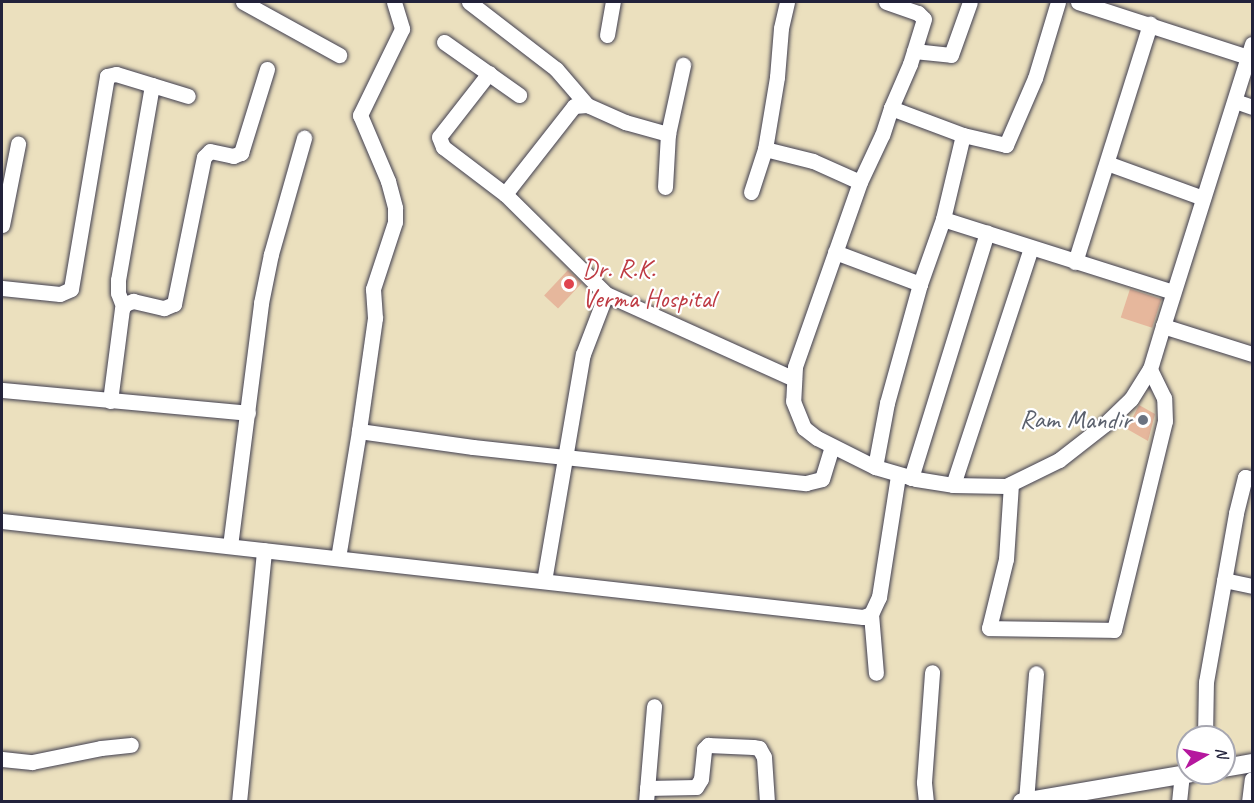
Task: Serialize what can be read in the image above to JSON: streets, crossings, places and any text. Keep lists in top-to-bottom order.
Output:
{
  "places": ["Dr. R.K. Verma Hospital", "Ram Mandir"],
  "north": "right"
}
